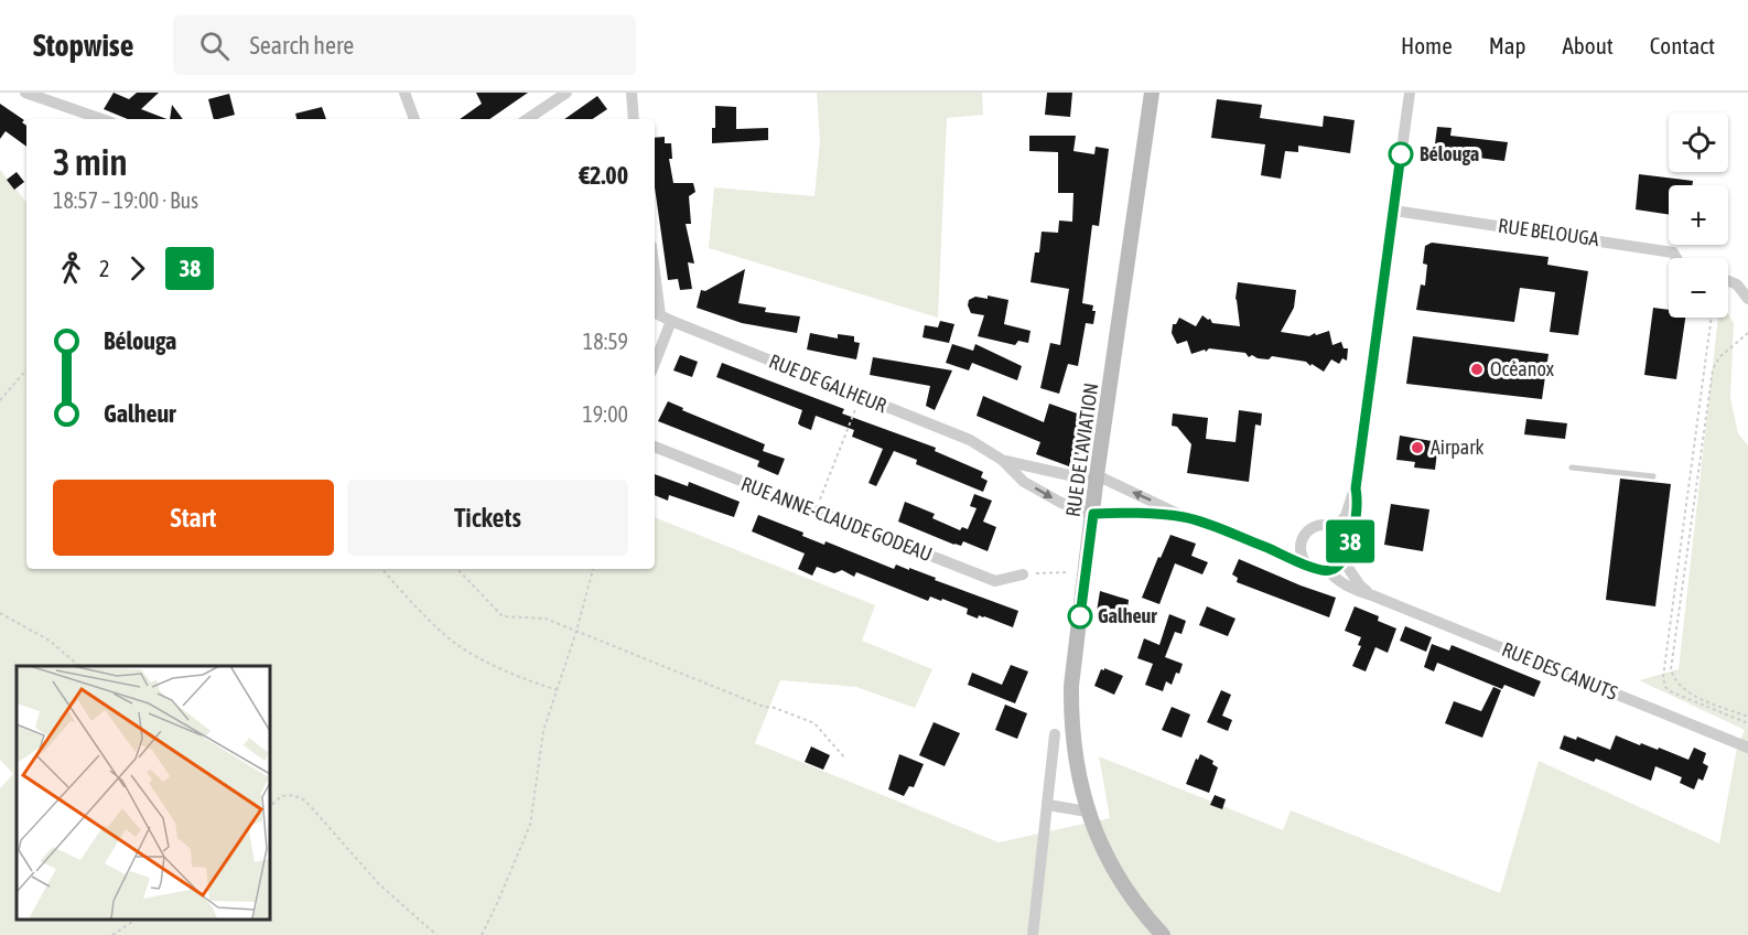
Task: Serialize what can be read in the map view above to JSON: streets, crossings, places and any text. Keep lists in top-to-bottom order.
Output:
{
  "streets": {
    "street": [
      "RUE BELOUGA",
      "RUE DE GALHEUR",
      "RUE DE L'AVIATION",
      "RUE ANNE-CLAUDE GODEAU",
      "RUE DES CANUTS"
    ]
  },
  "crossings": [
    ["RUE DE GALHEUR", "RUE DE L'AVIATION"]
  ],
  "places": [
    "Bélouga",
    "Océanox",
    "Airpark",
    "Galheur"
  ],
  "lines": ["bus line 38"],
  "page": {
    "header": "Stopwise",
    "search": "Search here",
    "nav": [
      "Home",
      "Map",
      "About",
      "Contact"
    ],
    "on_map": "38",
    "map_buttons": ["+", "−"],
    "heading": ["3 min", "18:57 – 19:00 · Bus", "€2.00"],
    "legs": ["2", "38"],
    "list": [
      {
        "name": "Bélouga",
        "value": "18:59"
      },
      {
        "name": "Galheur",
        "value": "19:00"
      }
    ],
    "buttons": ["Start", "Tickets"]
  }
}
